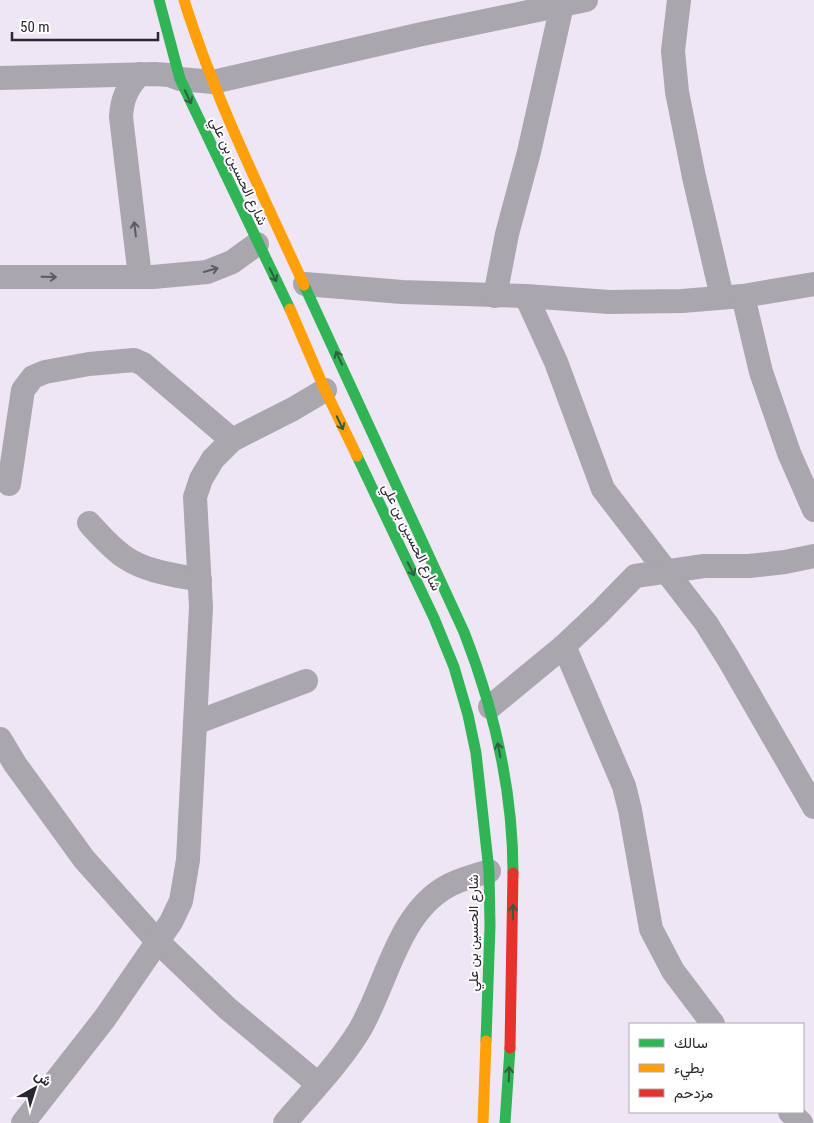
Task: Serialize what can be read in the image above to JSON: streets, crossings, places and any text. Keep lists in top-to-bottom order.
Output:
{
  "streets": {
    "street": ["شارع الحسين بن علي"]
  },
  "legend": ["سالك", "بطيء", "مزدحم"],
  "scale_bar": "50 m",
  "north": "top right"
}
